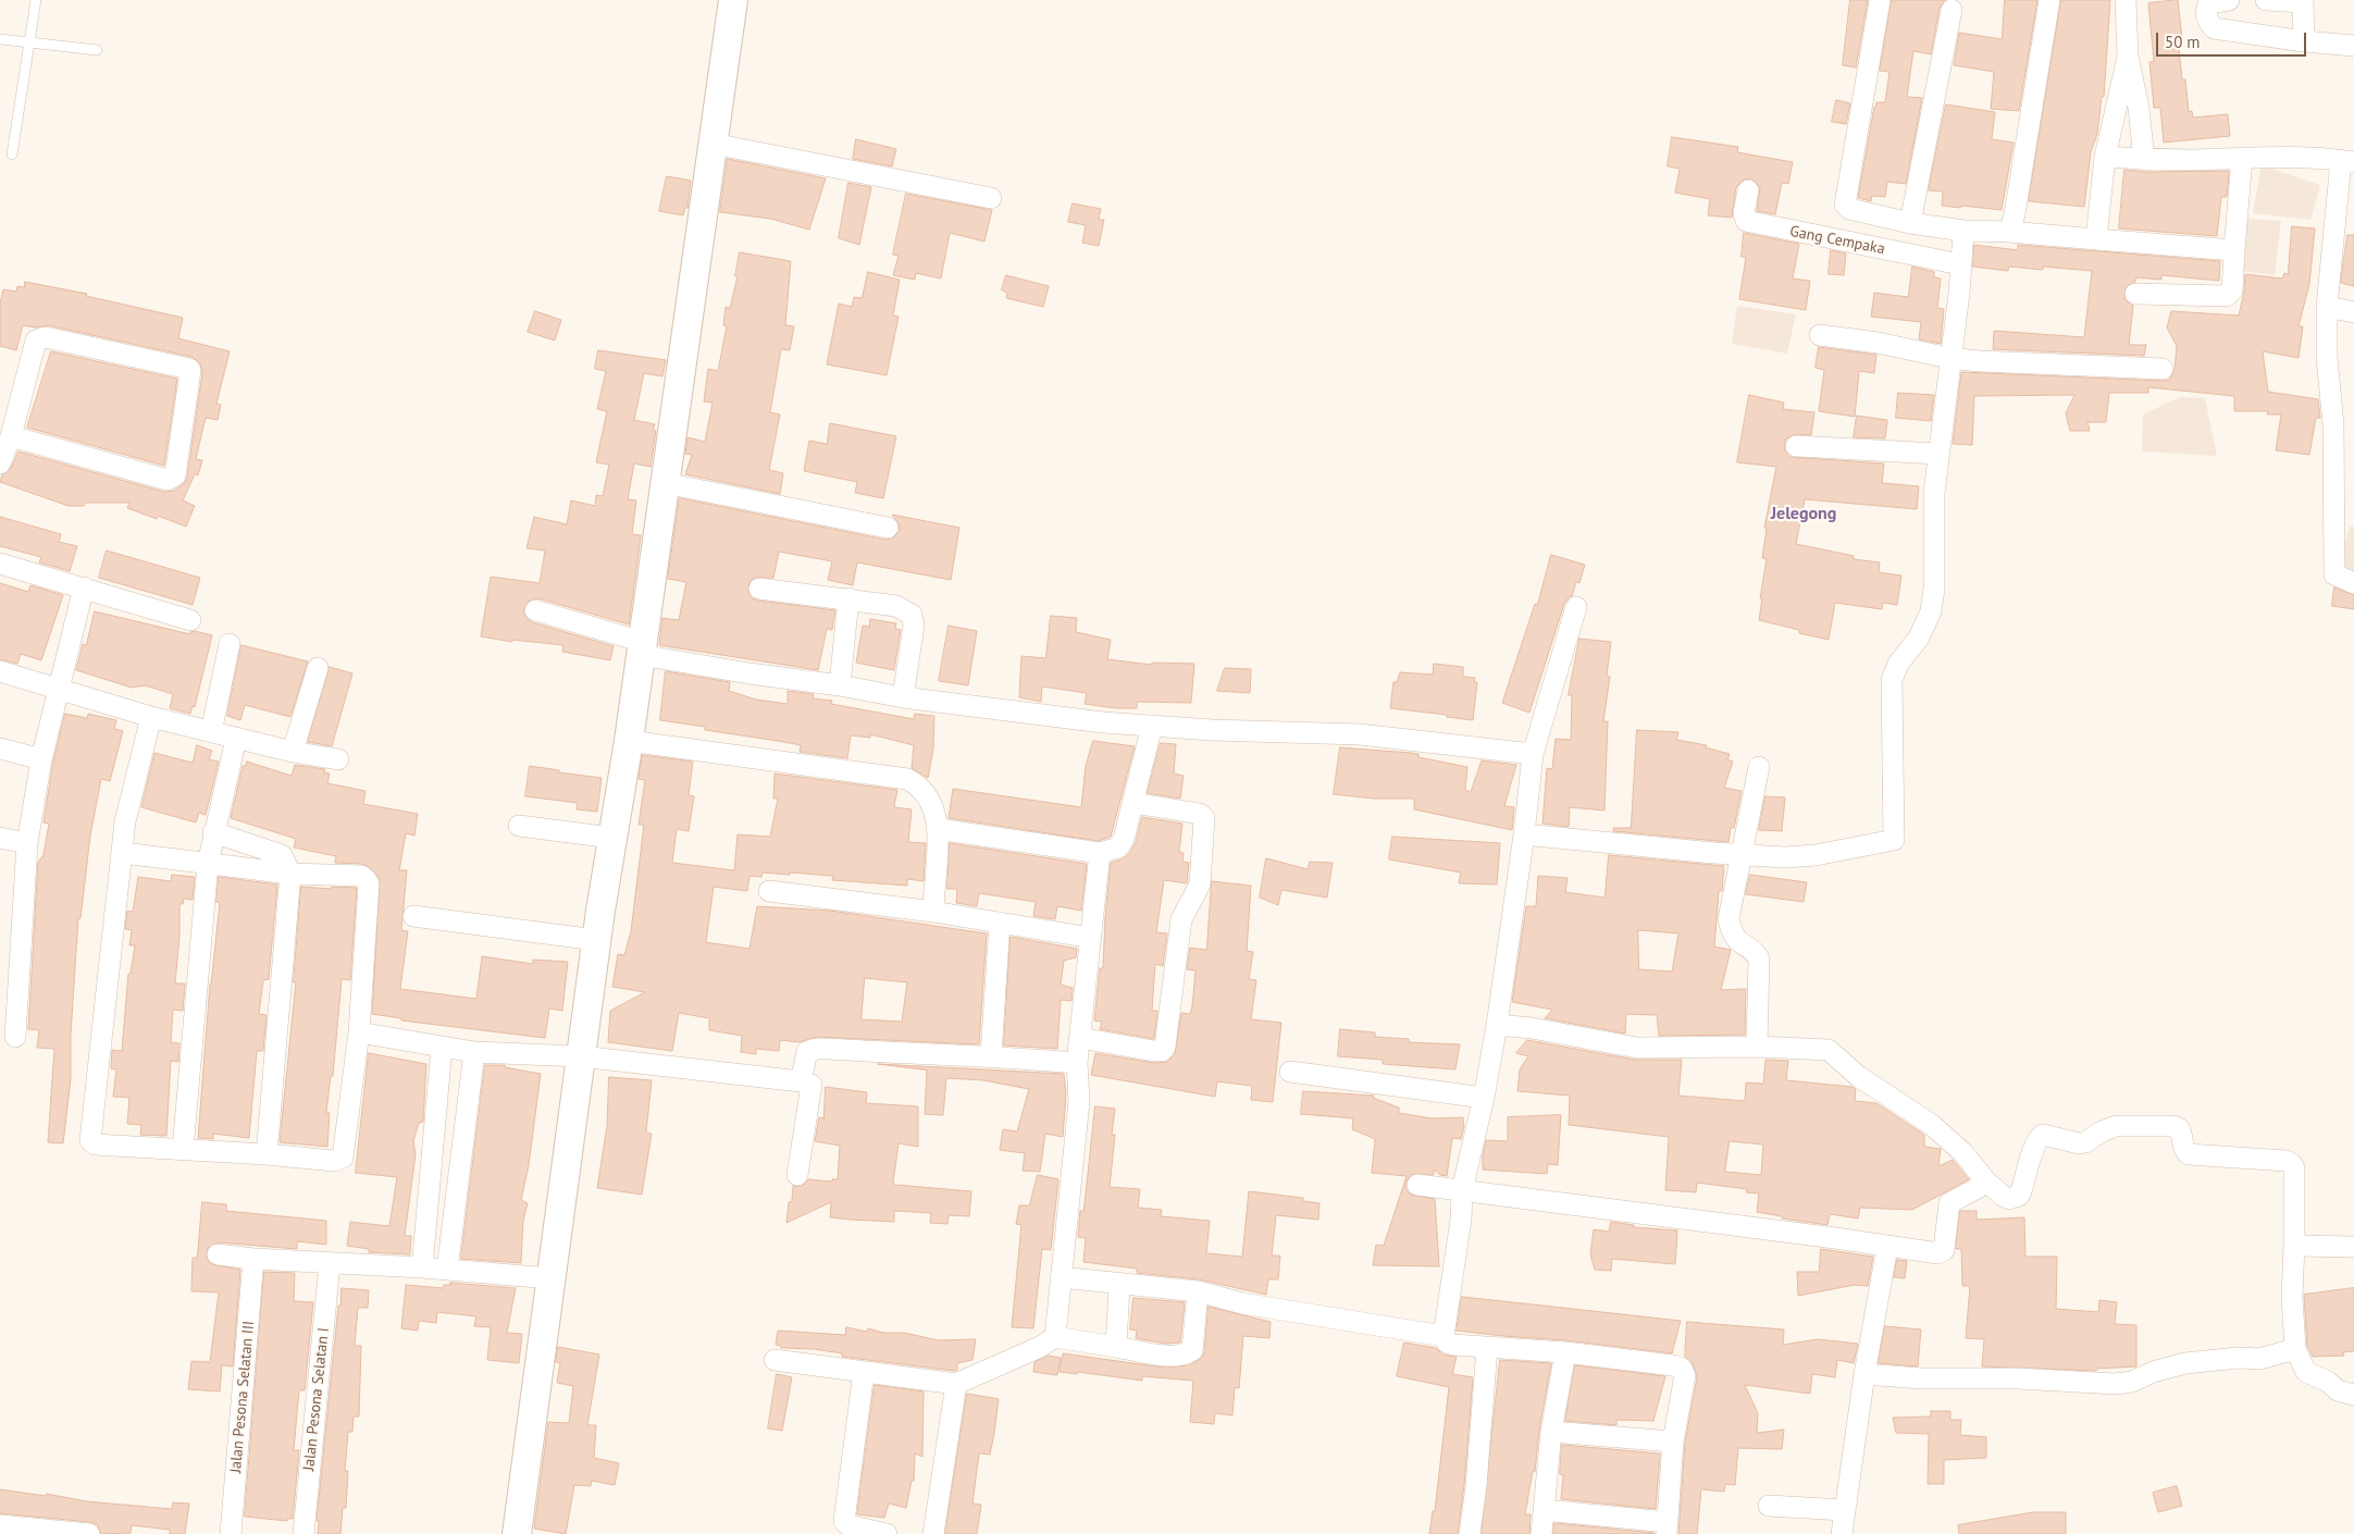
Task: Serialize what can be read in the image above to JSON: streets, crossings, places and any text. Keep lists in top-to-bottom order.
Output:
{
  "streets": {
    "street": ["Gang Cempaka", "Jalan Pesona Selatan III", "Jalan Pesona Selatan I"]
  },
  "districts": ["Jelegong"],
  "scale_bar": "50 m"
}
